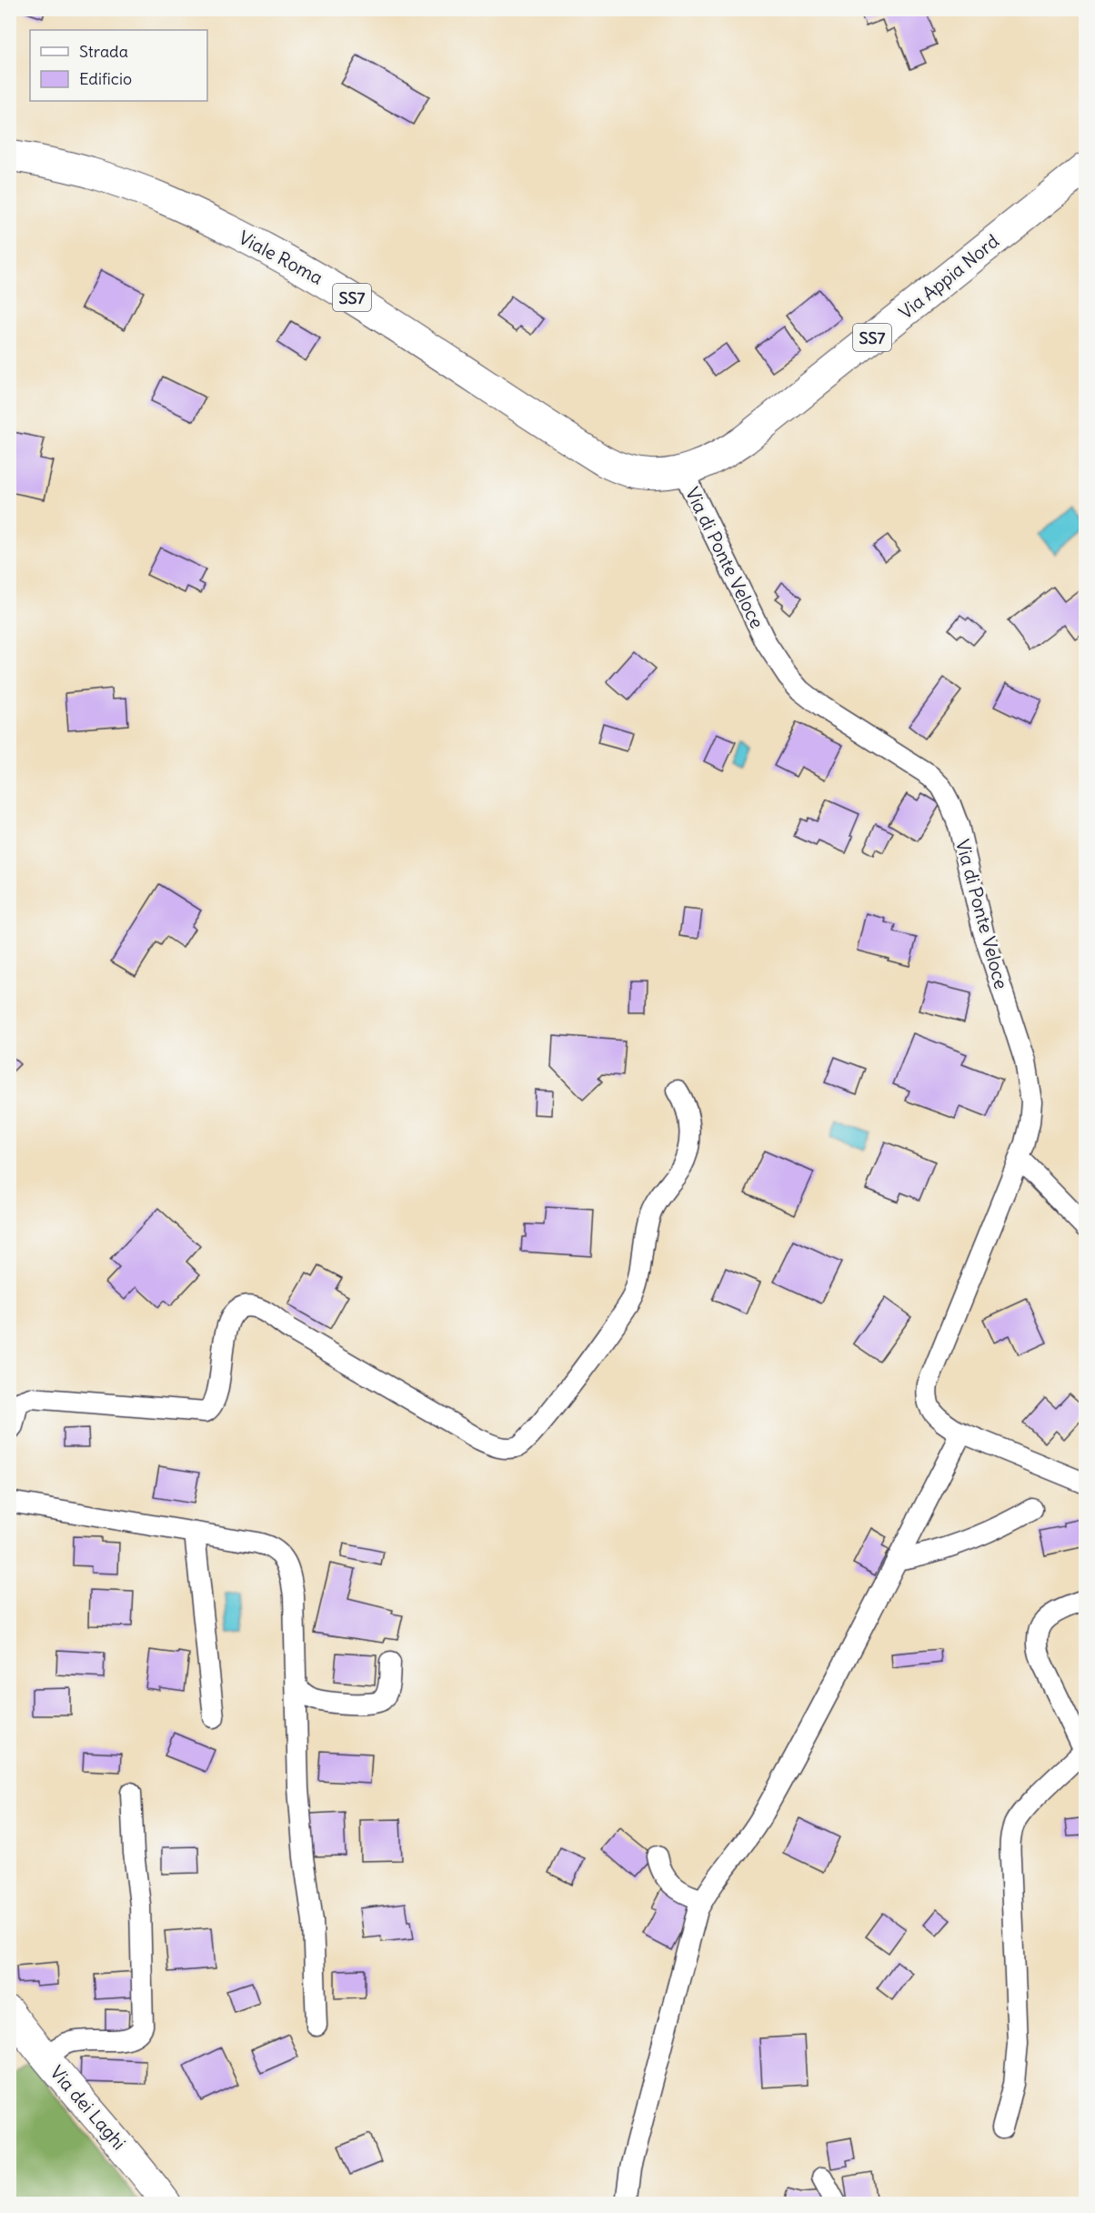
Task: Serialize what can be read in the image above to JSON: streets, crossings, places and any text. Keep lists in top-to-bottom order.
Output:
{
  "streets": {
    "main road": [
      "Viale Roma",
      "Via Appia Nord",
      "SS7",
      "Via dei Laghi"
    ],
    "street": ["Via di Ponte Veloce"]
  },
  "crossings": [
    ["Viale Roma", "Via Appia Nord"],
    ["Viale Roma", "Via di Ponte Veloce"],
    ["Via Appia Nord", "Via di Ponte Veloce"]
  ],
  "legend": ["Strada", "Edificio"]
}
